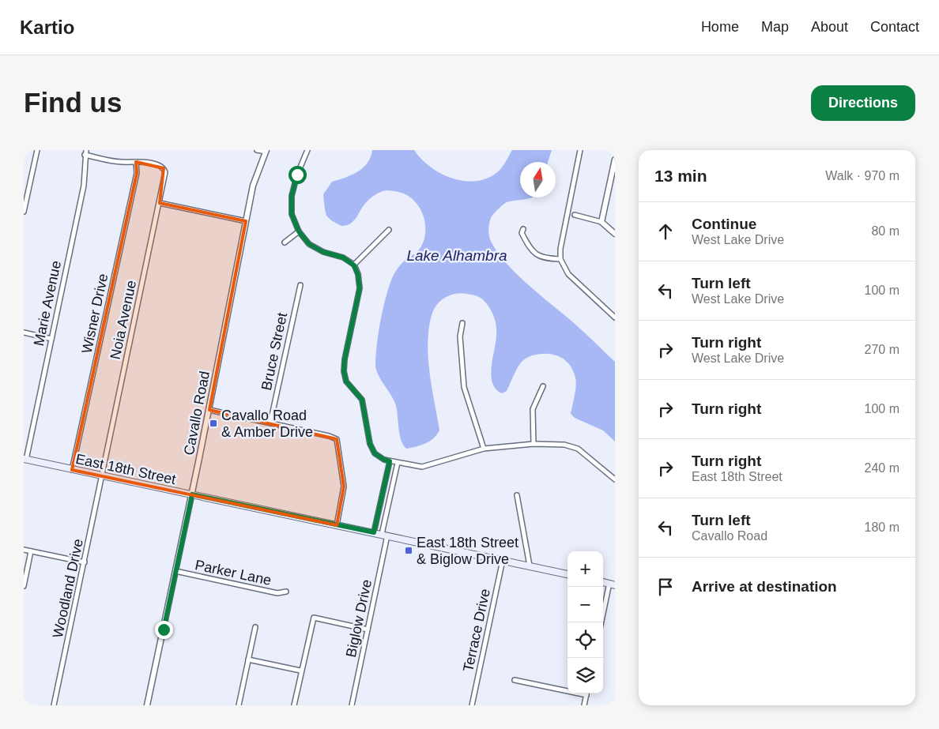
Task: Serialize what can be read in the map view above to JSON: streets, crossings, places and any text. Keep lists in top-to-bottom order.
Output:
{
  "streets": {
    "main road": ["East 18th Street"],
    "street": [
      "Marie Avenue",
      "Wisner Drive",
      "Noia Avenue",
      "Bruce Street",
      "Cavallo Road",
      "Parker Lane",
      "Woodland Drive",
      "Biglow Drive",
      "Terrace Drive"
    ]
  },
  "crossings": [
    ["Marie Avenue", "East 18th Street"],
    ["Wisner Drive", "Noia Avenue"],
    ["Wisner Drive", "East 18th Street"],
    ["Noia Avenue", "East 18th Street"],
    ["Noia Avenue", "Woodland Drive"],
    ["Cavallo Road", "East 18th Street"],
    ["Cavallo Road", "Parker Lane"],
    ["East 18th Street", "Woodland Drive"],
    ["East 18th Street", "Biglow Drive"],
    ["East 18th Street", "Terrace Drive"]
  ],
  "water": ["Lake Alhambra"],
  "places": {
    "transit": ["Cavallo Road & Amber Drive", "East 18th Street & Biglow Drive"]
  },
  "north": "top",
  "page": {
    "header": "Kartio",
    "nav": [
      "Home",
      "Map",
      "About",
      "Contact"
    ],
    "buttons": "Directions",
    "title": "Find us",
    "heading": ["13 min", "Walk · 970 m"],
    "list": [
      ["Continue", "West Lake Drive", "80 m"],
      ["Turn left", "West Lake Drive", "100 m"],
      ["Turn right", "West Lake Drive", "270 m"],
      ["Turn right", "100 m"],
      ["Turn right", "East 18th Street", "240 m"],
      ["Turn left", "Cavallo Road", "180 m"],
      "Arrive at destination"
    ],
    "map_buttons": ["+", "−"]
  }
}
